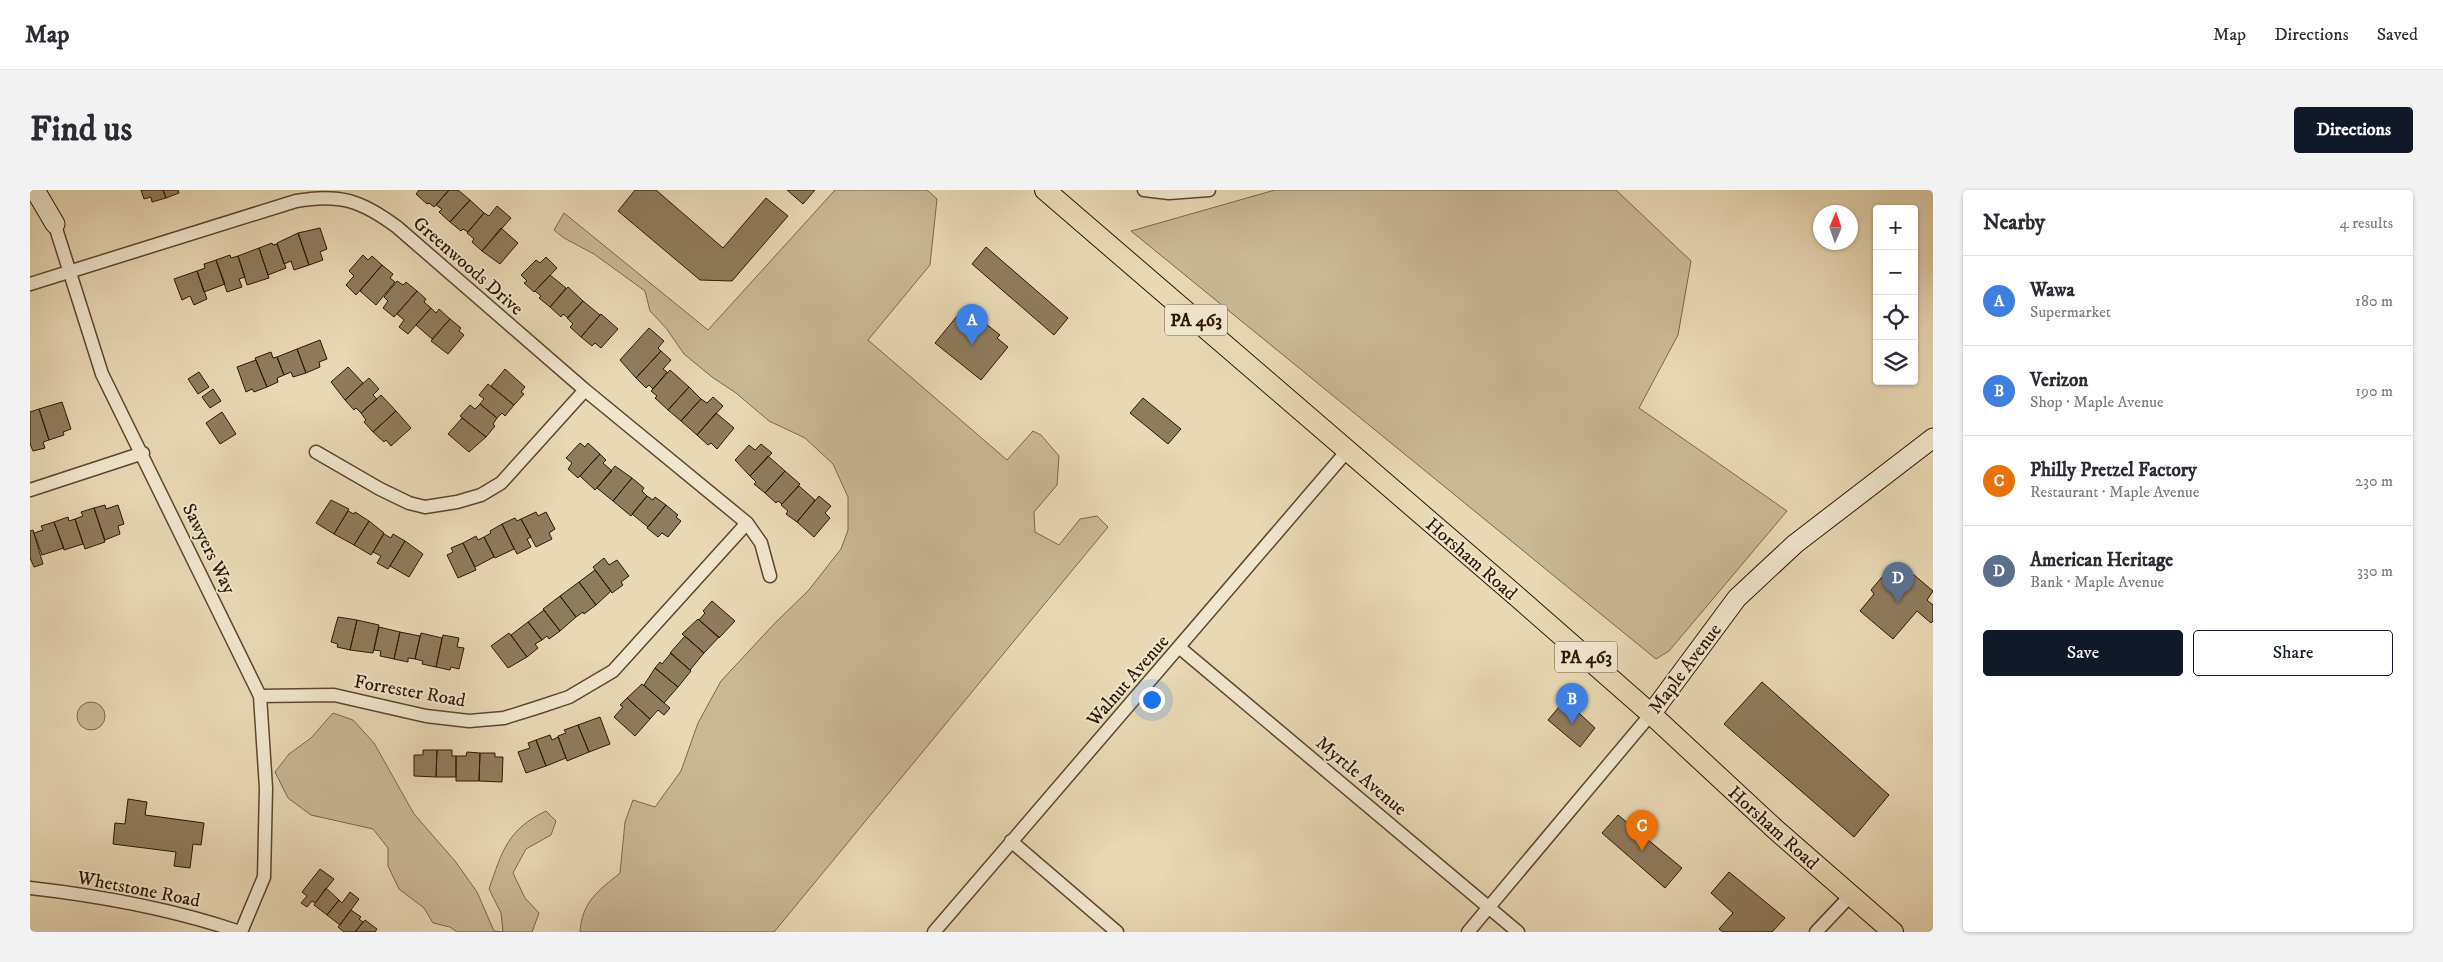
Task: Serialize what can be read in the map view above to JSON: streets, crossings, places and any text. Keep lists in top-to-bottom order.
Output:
{
  "streets": {
    "main road": ["PA 463", "Horsham Road"],
    "street": [
      "Greenwoods Drive",
      "Sawyers Way",
      "Maple Avenue",
      "Walnut Avenue",
      "Forrester Road",
      "Myrtle Avenue",
      "Whetstone Road"
    ]
  },
  "crossings": [
    ["Greenwoods Drive", "Sawyers Way"],
    ["Greenwoods Drive", "Forrester Road"],
    ["Sawyers Way", "Forrester Road"],
    ["Sawyers Way", "Whetstone Road"],
    ["Horsham Road", "Maple Avenue"],
    ["Horsham Road", "Walnut Avenue"],
    ["Maple Avenue", "Myrtle Avenue"],
    ["Walnut Avenue", "Myrtle Avenue"]
  ],
  "north": "top",
  "page": {
    "header": "Map",
    "nav": ["Map", "Directions", "Saved"],
    "buttons": [
      "Directions",
      ["Save", "Share"]
    ],
    "title": "Find us",
    "heading": ["Nearby", "4 results"],
    "map_buttons": ["+", "−"],
    "list": [
      {
        "mark": "A",
        "name": "Wawa",
        "note": "Supermarket",
        "value": "180 m"
      },
      {
        "mark": "B",
        "name": "Verizon",
        "note": "Shop · Maple Avenue",
        "value": "190 m"
      },
      {
        "mark": "C",
        "name": "Philly Pretzel Factory",
        "note": "Restaurant · Maple Avenue",
        "value": "230 m"
      },
      {
        "mark": "D",
        "name": "American Heritage",
        "note": "Bank · Maple Avenue",
        "value": "330 m"
      }
    ],
    "pins": [
      "A",
      "D",
      "B",
      "C"
    ]
  }
}
